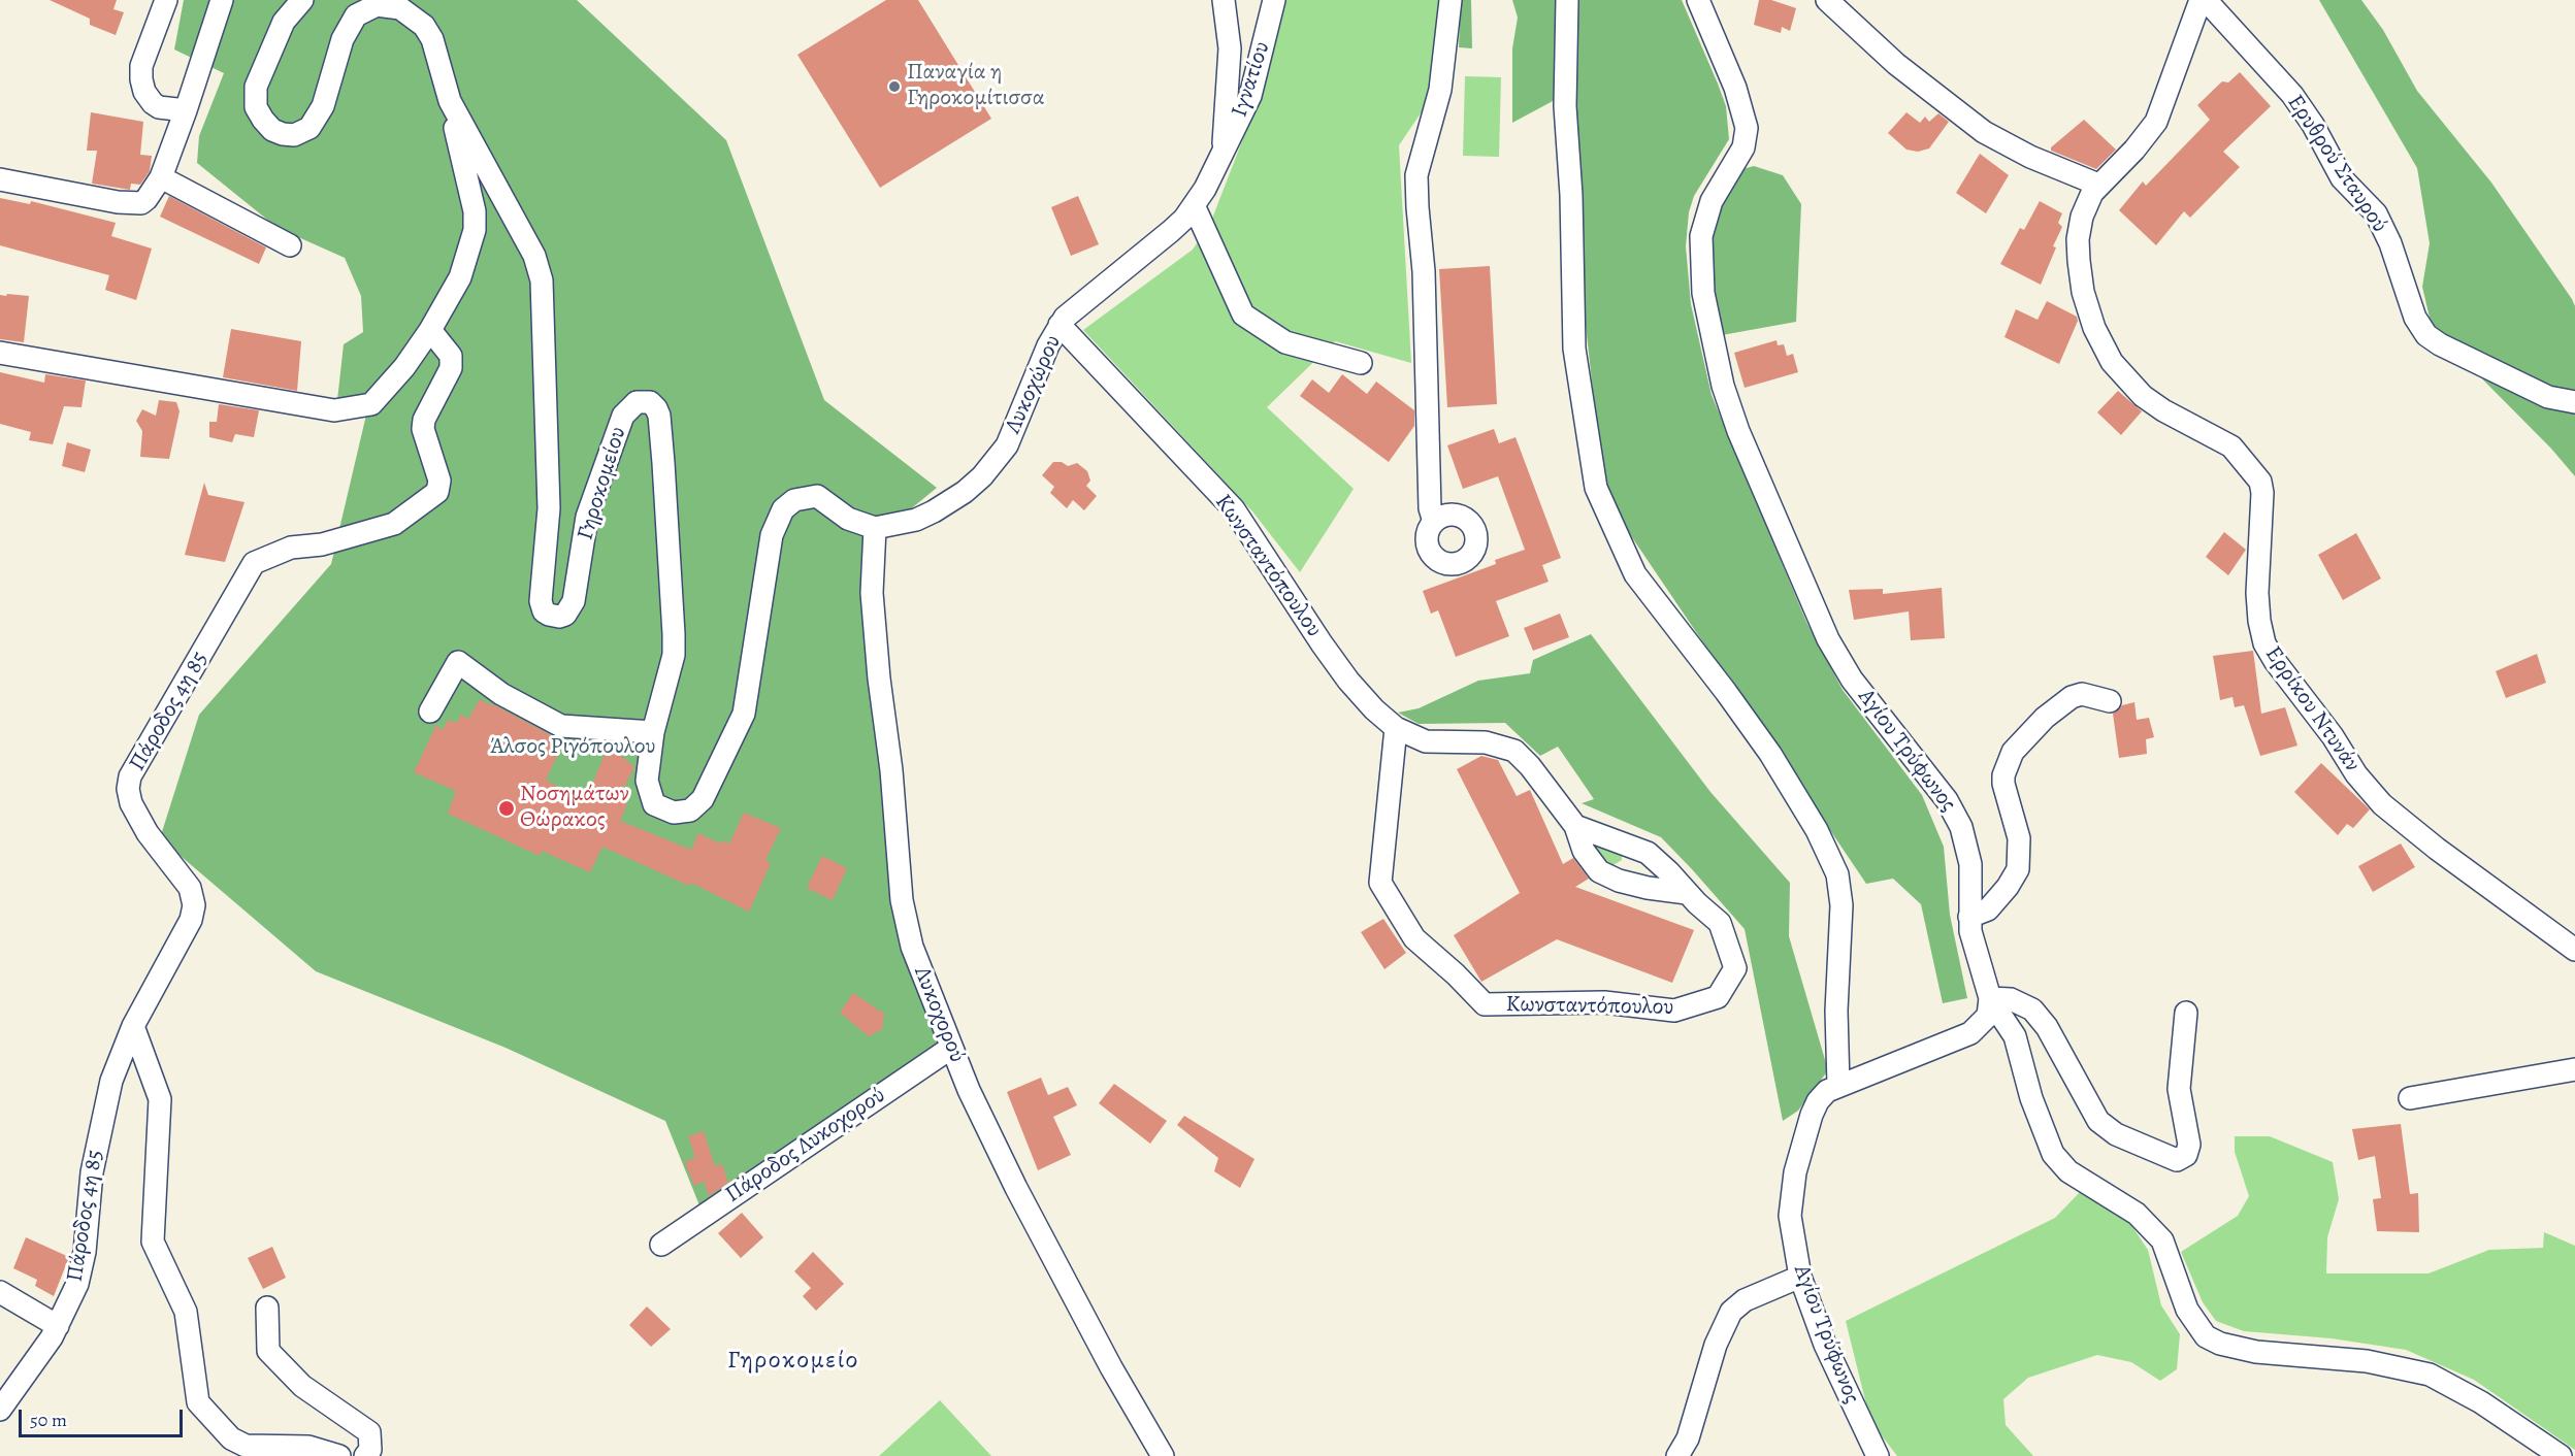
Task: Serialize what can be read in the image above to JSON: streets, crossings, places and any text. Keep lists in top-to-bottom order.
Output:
{
  "streets": {
    "street": [
      "Ιγνατίου",
      "Ερυθρού Σταυρού",
      "Λυκοχώρου",
      "Γηροκομείου",
      "Κωνσταντόπουλου",
      "Ερρίκου Ντυνάν",
      "Πάροδος 4η 85",
      "Αγίου Τρύφωνος",
      "Λυκοχορού",
      "Πάροδος Λυκοχορού"
    ]
  },
  "crossings": [
    ["Ιγνατίου", "Λυκοχώρου"],
    ["Ερυθρού Σταυρού", "Ερρίκου Ντυνάν"],
    ["Λυκοχώρου", "Γηροκομείου"],
    ["Λυκοχώρου", "Κωνσταντόπουλου"],
    ["Λυκοχώρου", "Λυκοχορού"],
    ["Γηροκομείου", "Λυκοχορού"],
    ["Λυκοχορού", "Πάροδος Λυκοχορού"]
  ],
  "districts": ["Γηροκομείο"],
  "parks": ["Άλσος Ριγόπουλου"],
  "places": ["Παναγία η Γηροκομίτισσα", "Νοσημάτων Θώρακος"],
  "scale_bar": "50 m"
}
